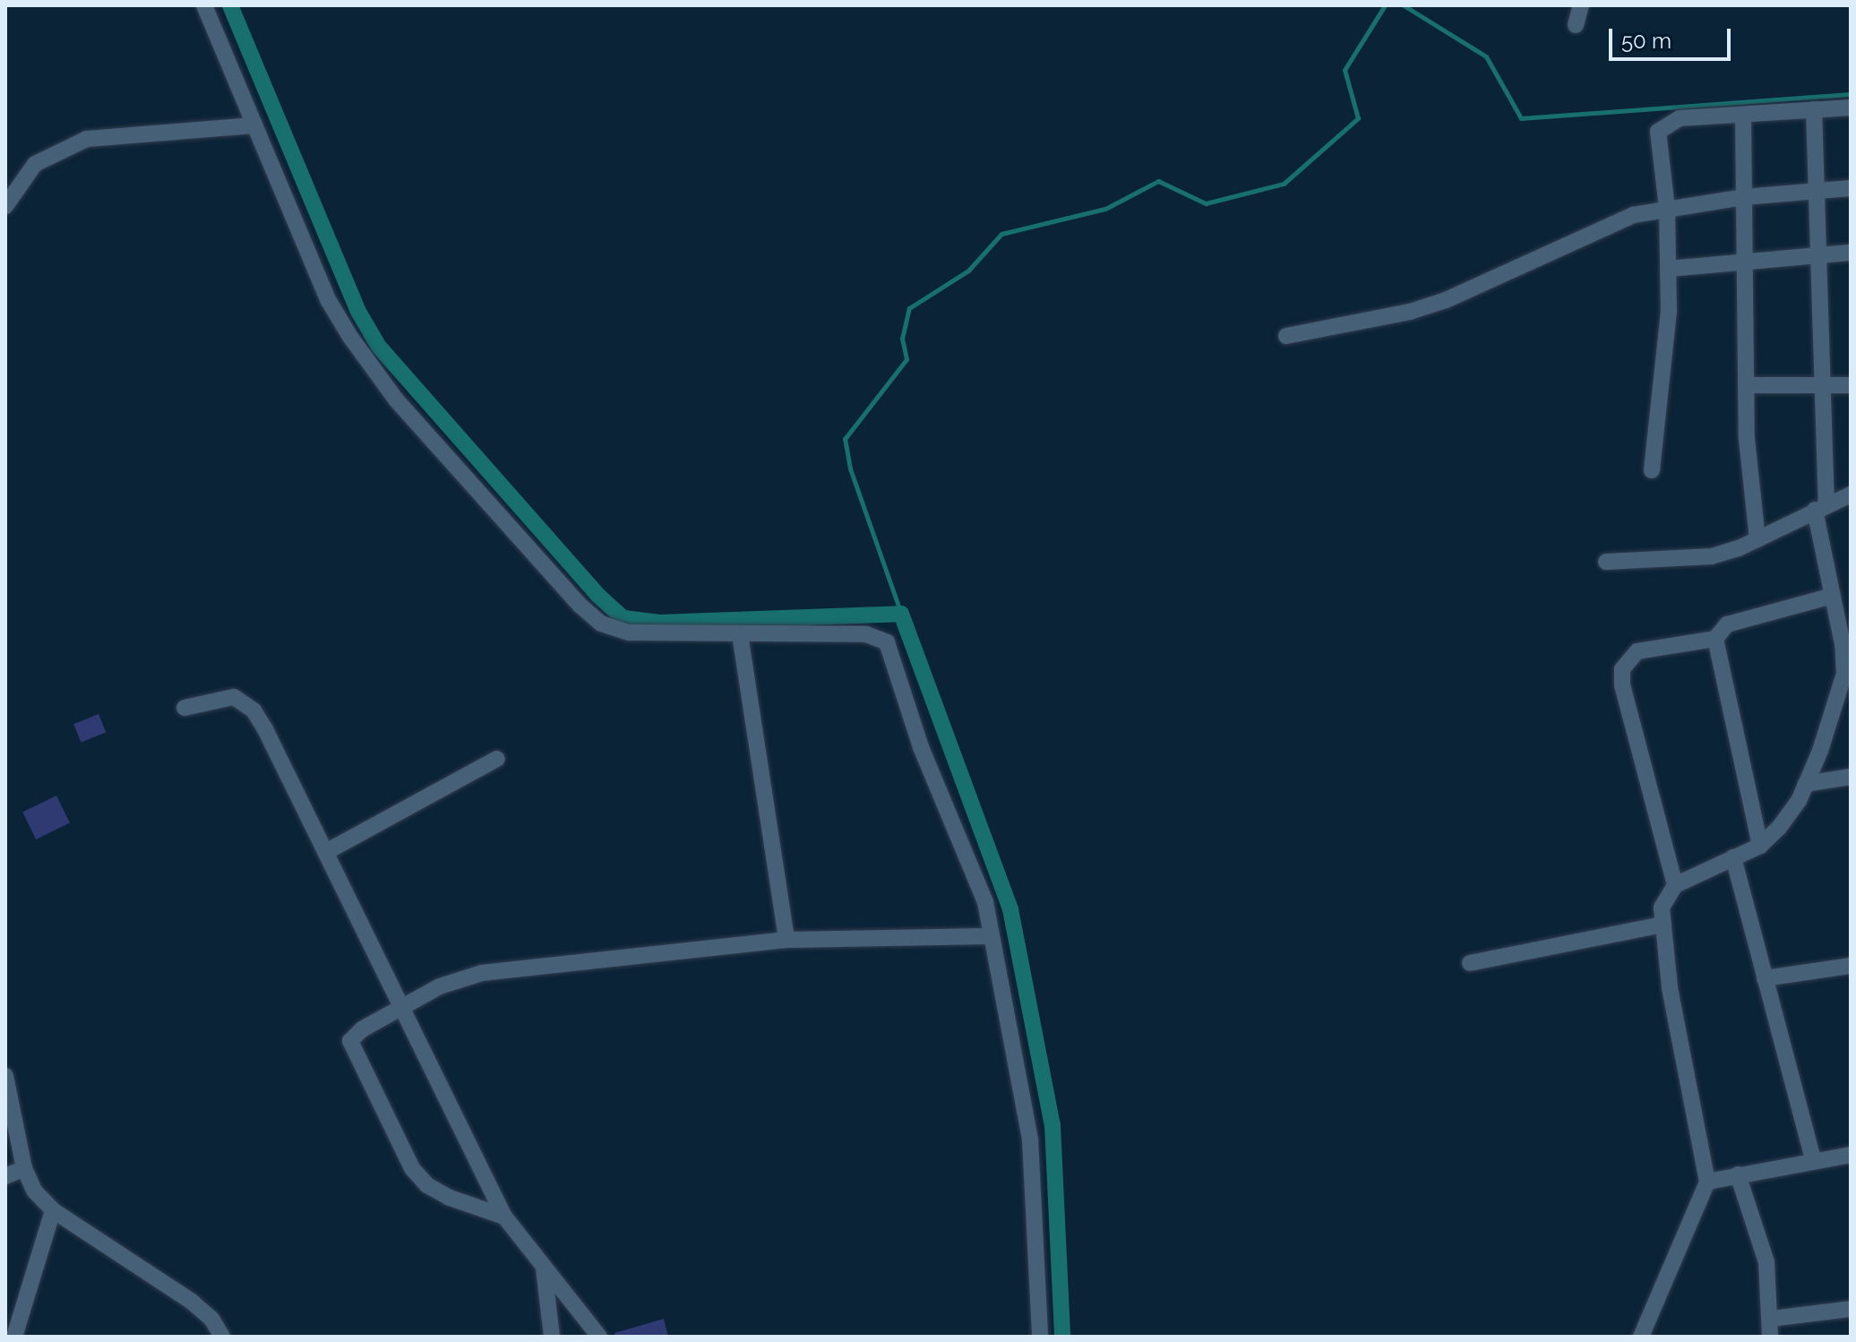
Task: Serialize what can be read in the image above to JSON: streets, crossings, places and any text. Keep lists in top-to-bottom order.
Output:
{
  "scale_bar": "50 m"
}
